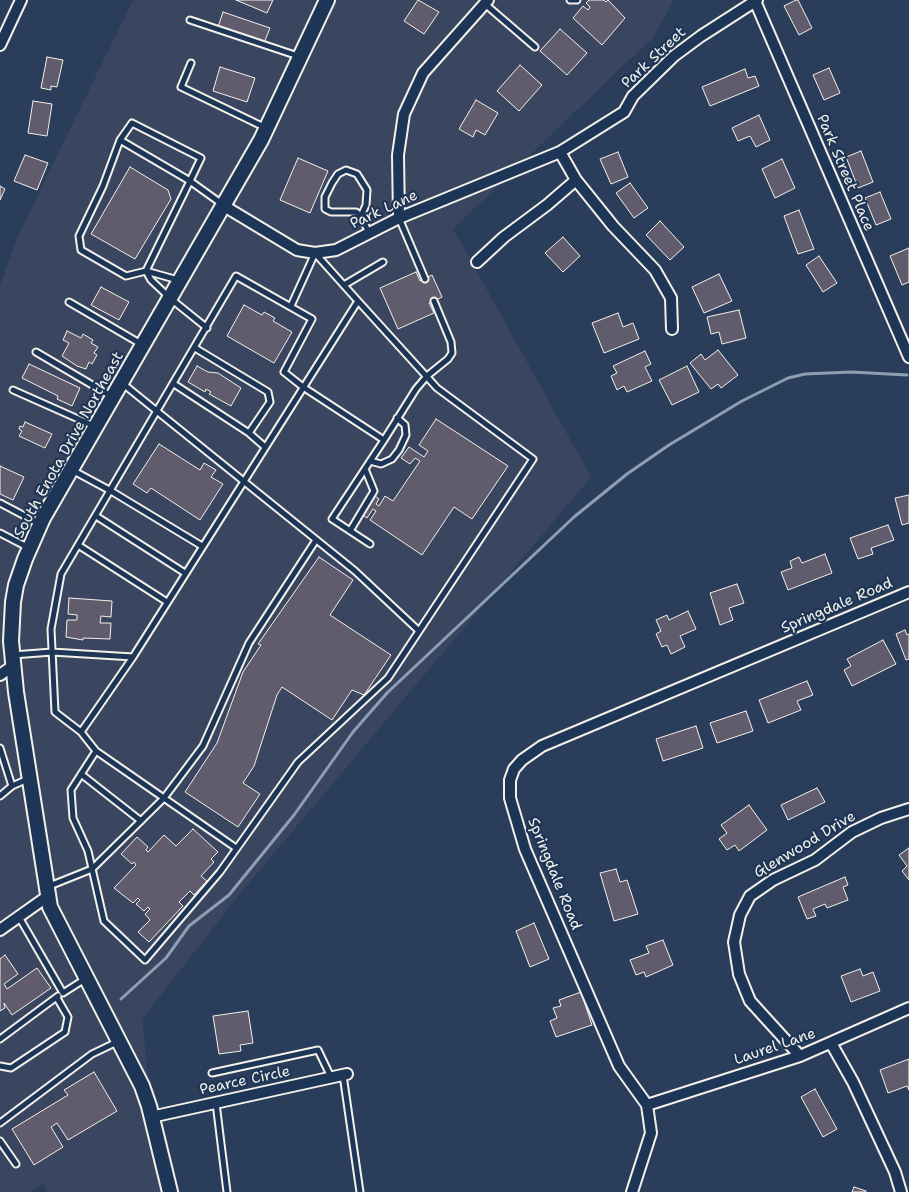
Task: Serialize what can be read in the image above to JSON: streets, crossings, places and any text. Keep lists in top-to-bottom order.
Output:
{
  "streets": {
    "main road": ["South Enota Drive Northeast"],
    "street": [
      "Park Street",
      "Park Street Place",
      "Park Lane",
      "Springdale Road",
      "Glenwood Drive",
      "Laurel Lane",
      "Pearce Circle"
    ]
  },
  "crossings": [
    ["Park Street", "Park Street Place"],
    ["Park Street", "Park Lane"],
    ["Park Lane", "South Enota Drive Northeast"],
    ["South Enota Drive Northeast", "Pearce Circle"],
    ["Springdale Road", "Laurel Lane"],
    ["Glenwood Drive", "Laurel Lane"]
  ]
}
